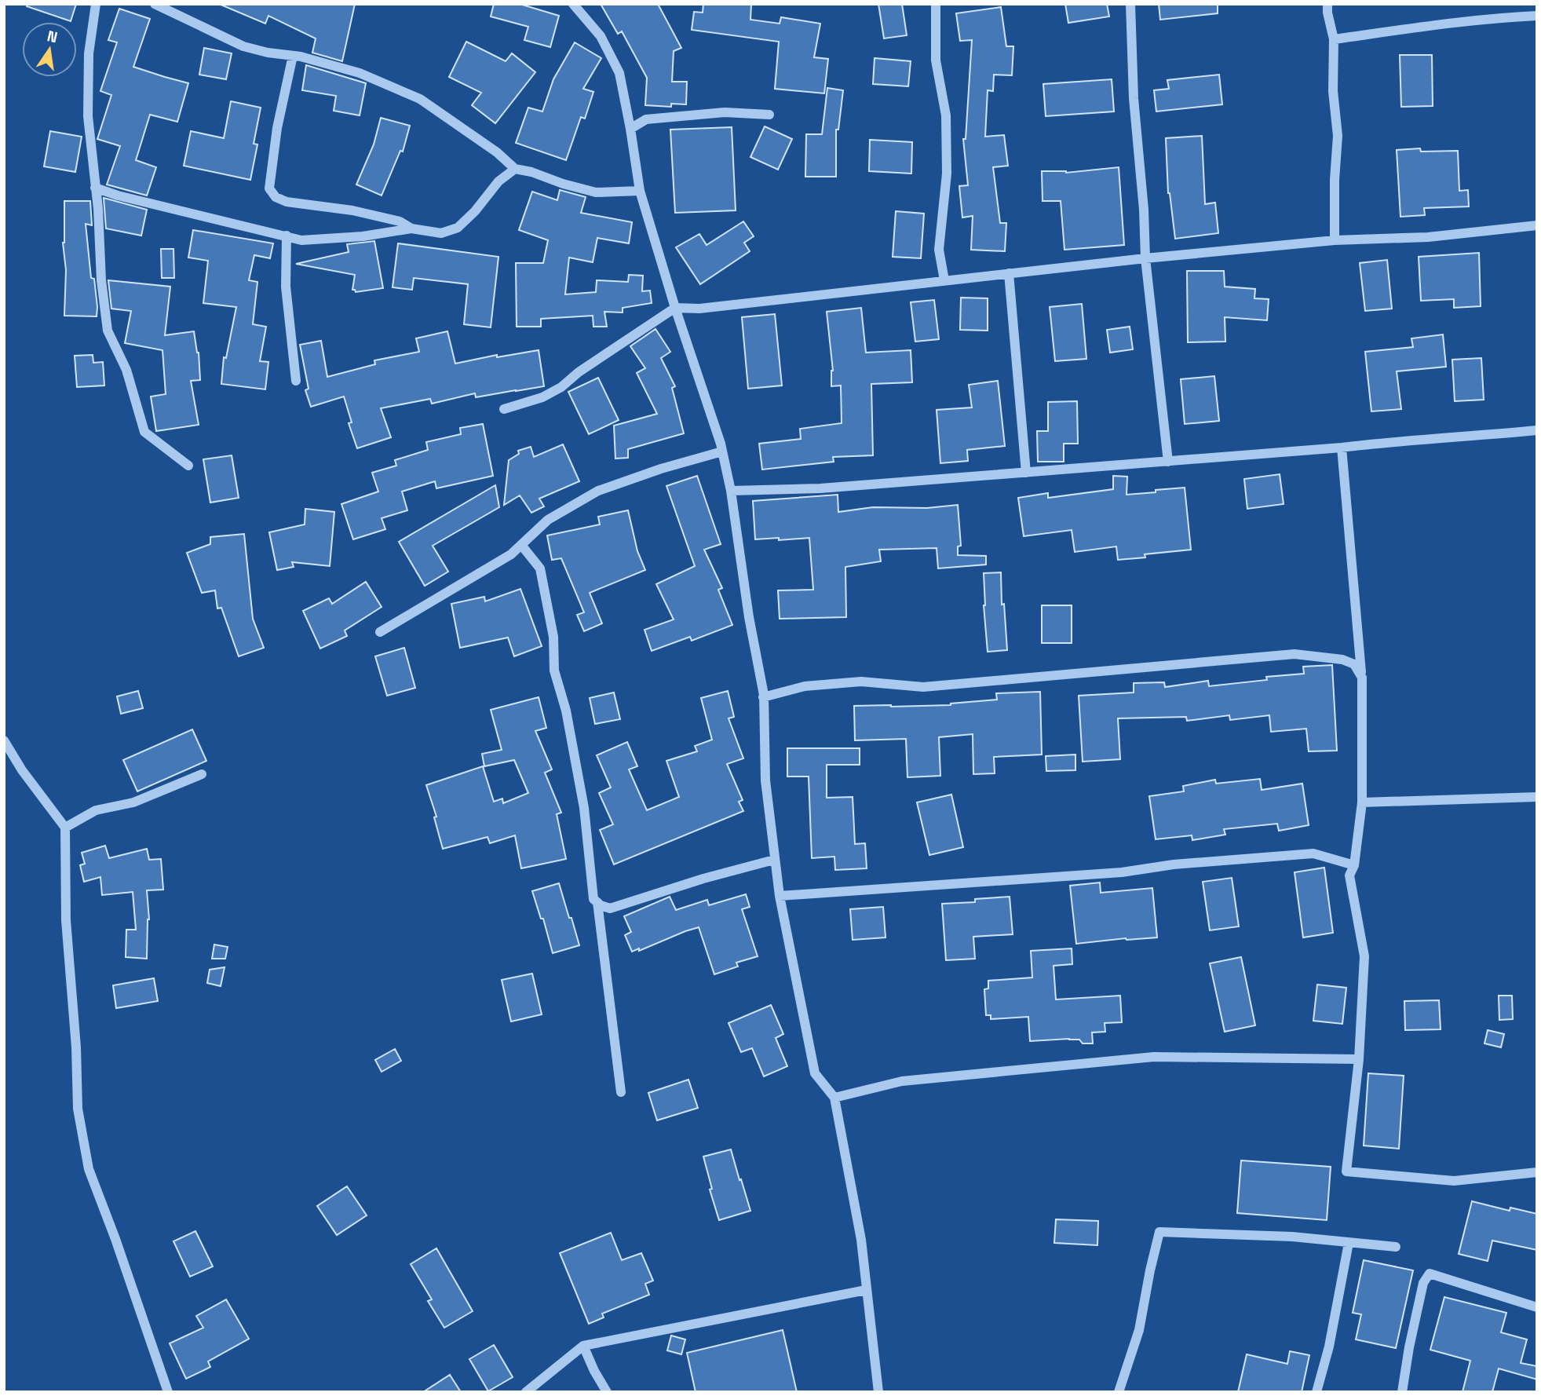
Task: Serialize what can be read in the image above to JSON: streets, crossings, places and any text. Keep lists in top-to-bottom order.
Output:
{
  "north": "top"
}
